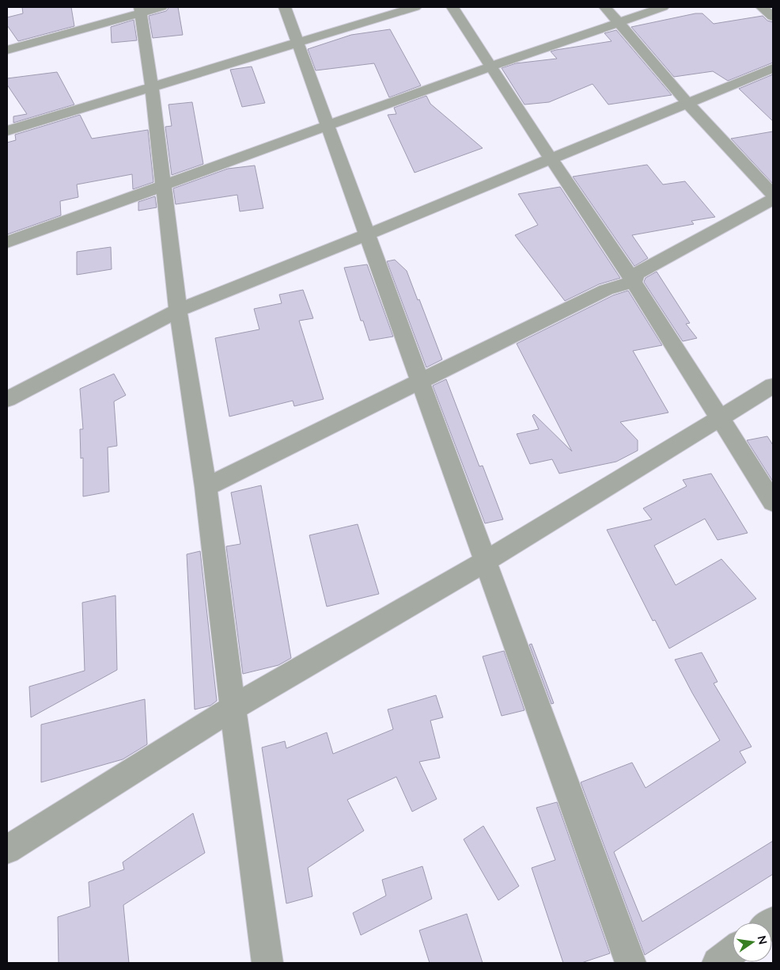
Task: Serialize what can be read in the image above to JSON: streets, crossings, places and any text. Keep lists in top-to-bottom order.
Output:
{
  "north": "right"
}
